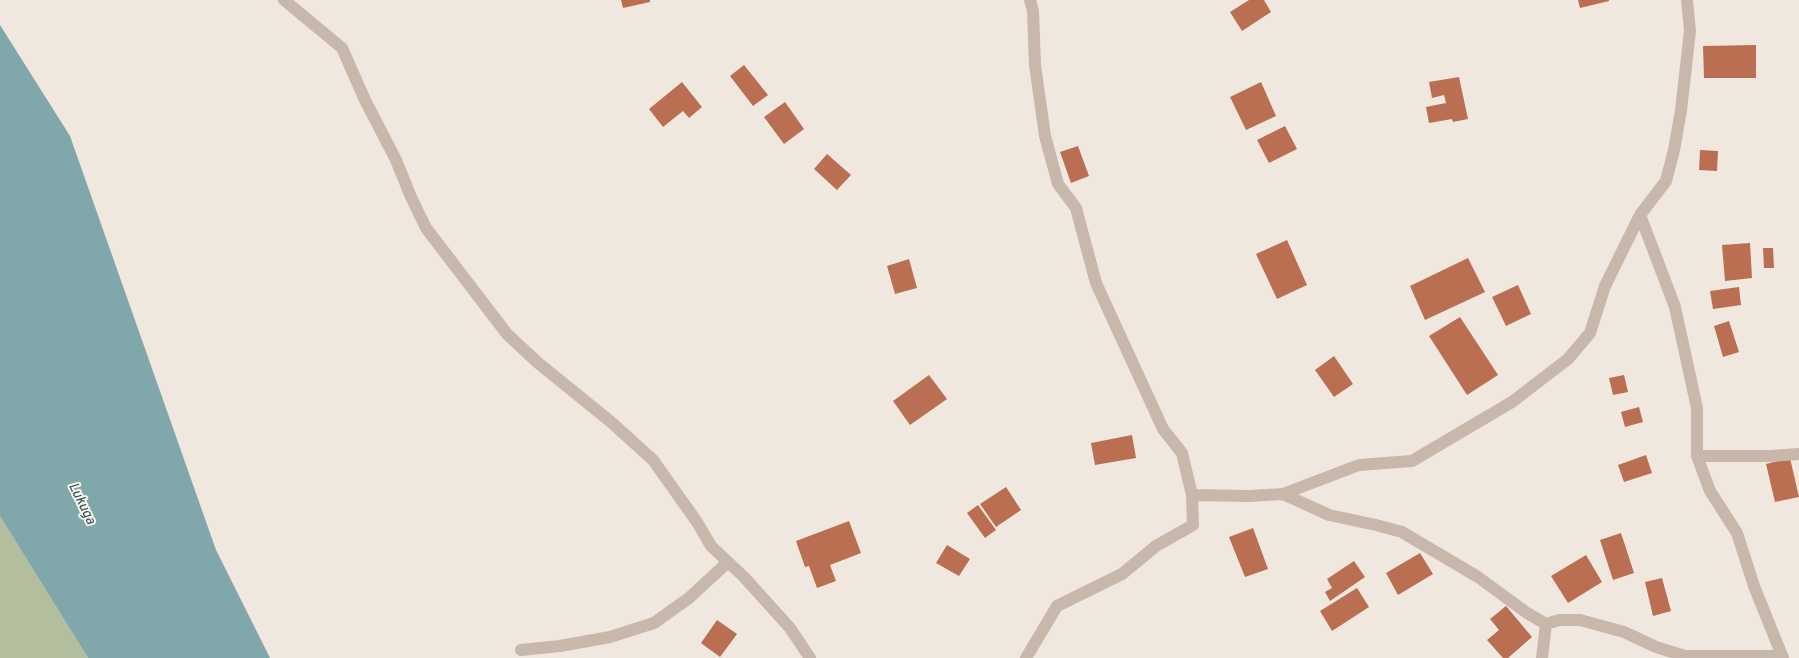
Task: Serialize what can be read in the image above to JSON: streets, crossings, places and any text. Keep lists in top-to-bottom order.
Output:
{
  "water": ["Lukuga"]
}
